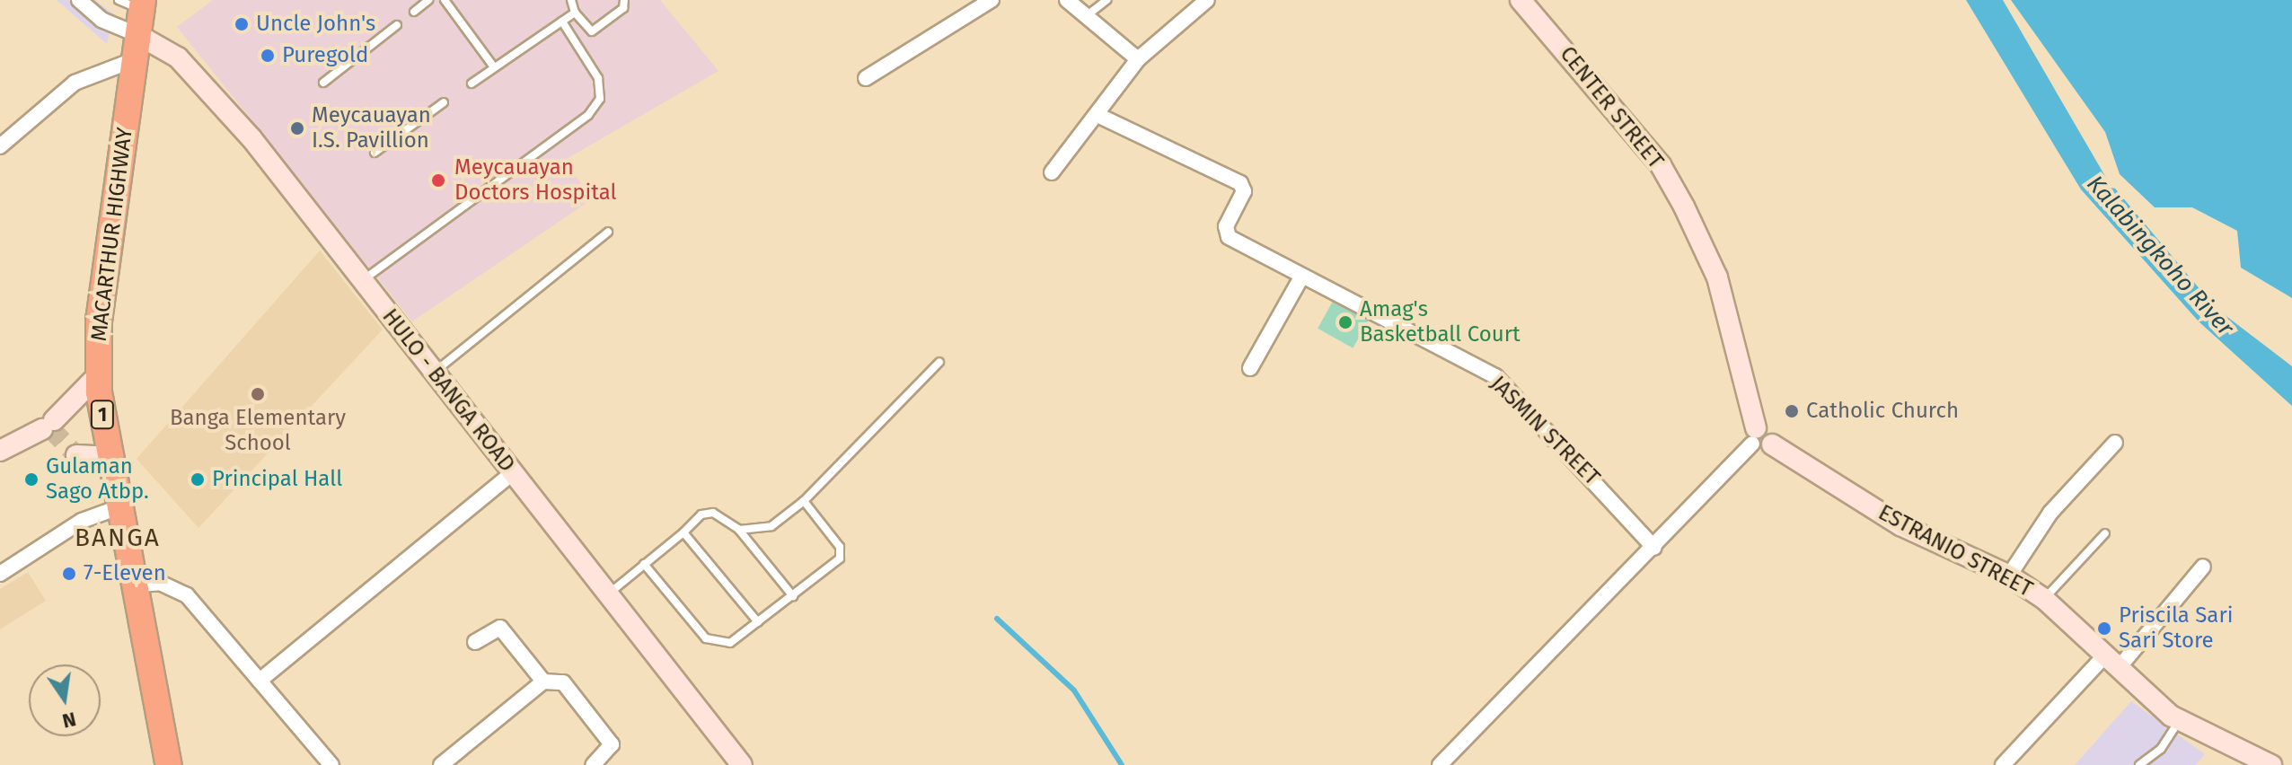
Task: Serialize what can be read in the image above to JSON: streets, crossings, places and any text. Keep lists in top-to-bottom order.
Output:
{
  "streets": {
    "highway": ["MACARTHUR HIGHWAY", "1"],
    "street": [
      "CENTER STREET",
      "HULO - BANGA ROAD",
      "JASMIN STREET",
      "ESTRANIO STREET"
    ]
  },
  "crossings": [
    ["CENTER STREET", "ESTRANIO STREET"],
    ["MACARTHUR HIGHWAY", "HULO - BANGA ROAD"]
  ],
  "districts": ["BANGA"],
  "water": ["Kalabingkoho River"],
  "places": [
    "Uncle John's",
    "Puregold",
    "Meycauayan I.S. Pavillion",
    "Meycauayan Doctors Hospital",
    "Amag's Basketball Court",
    "Banga Elementary School",
    "Catholic Church",
    "Gulaman Sago Atbp.",
    "Principal Hall",
    "7-Eleven",
    "Priscila Sari Sari Store"
  ],
  "north": "bottom"
}
